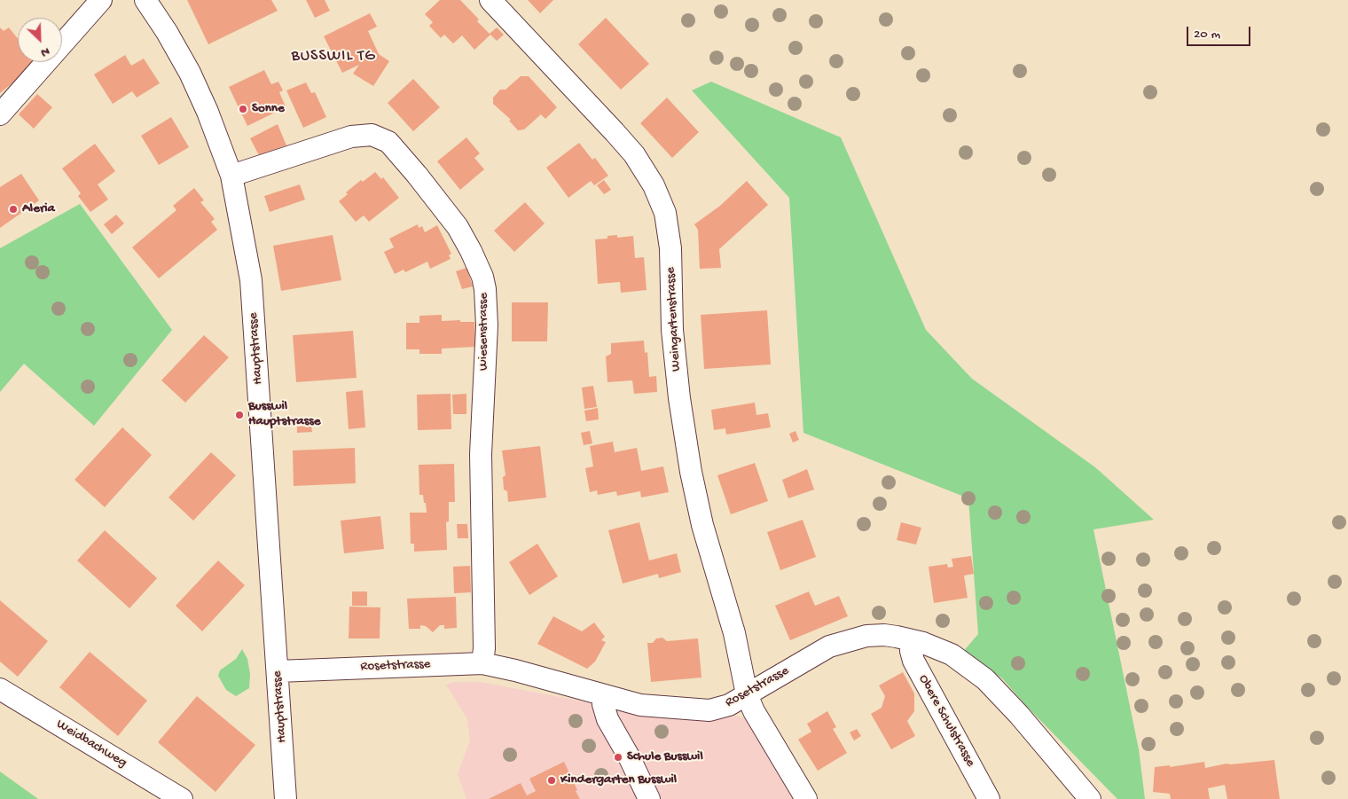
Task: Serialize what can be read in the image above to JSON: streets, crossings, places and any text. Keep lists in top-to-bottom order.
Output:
{
  "streets": {
    "street": [
      "Weingartenstrasse",
      "Wiesenstrasse",
      "Hauptstrasse",
      "Rosetstrasse",
      "Obere Schulstrasse",
      "Weidbachweg"
    ]
  },
  "crossings": [
    ["Weingartenstrasse", "Rosetstrasse"],
    ["Wiesenstrasse", "Hauptstrasse"],
    ["Wiesenstrasse", "Rosetstrasse"],
    ["Hauptstrasse", "Rosetstrasse"],
    ["Rosetstrasse", "Obere Schulstrasse"]
  ],
  "districts": ["BUSSWIL TG"],
  "places": [
    "Sonne",
    "Aleria",
    "Busswil Hauptstrasse",
    "Schule Busswil",
    "Kindergarten Busswil"
  ],
  "scale_bar": "20 m",
  "north": "bottom right"
}
